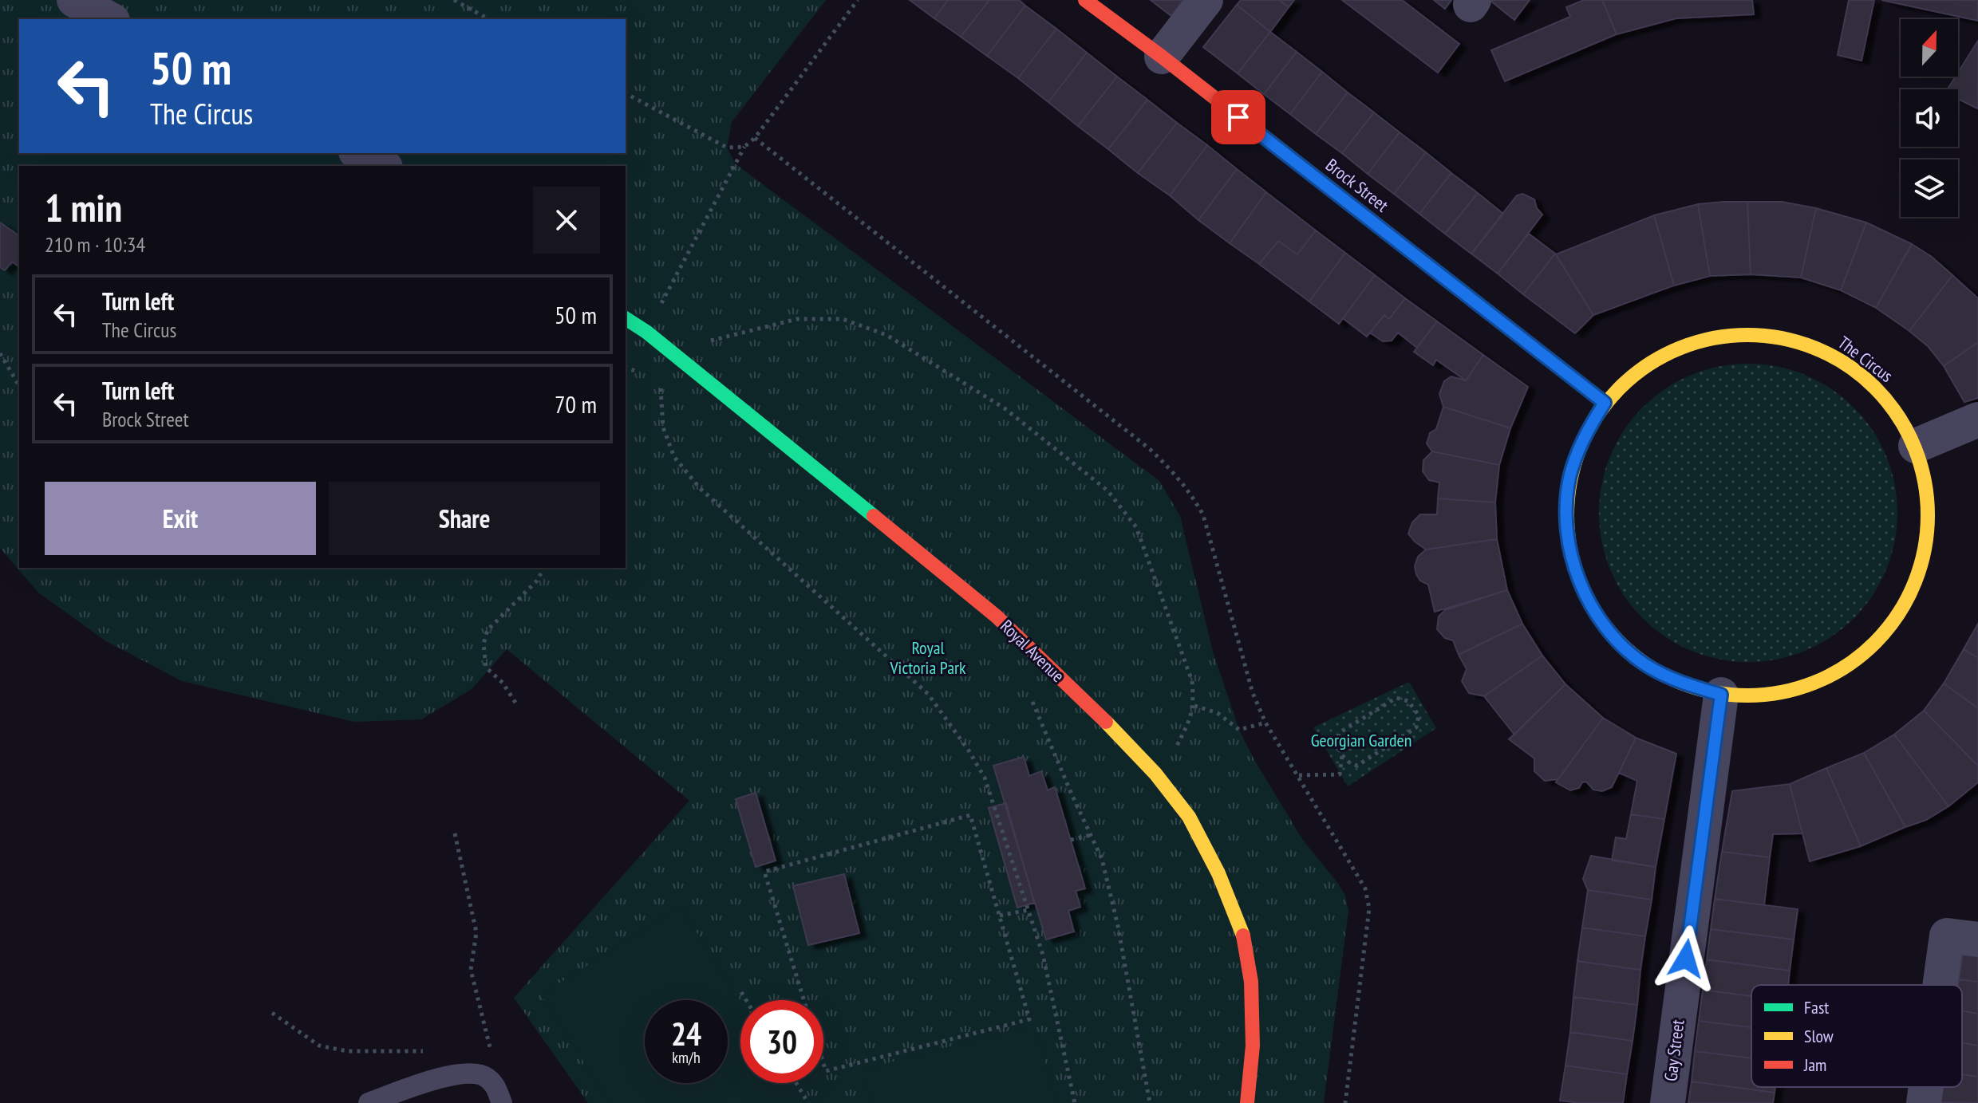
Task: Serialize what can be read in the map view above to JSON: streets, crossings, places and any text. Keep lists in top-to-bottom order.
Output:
{
  "streets": {
    "street": [
      "Brock Street",
      "The Circus",
      "Royal Avenue",
      "Gay Street"
    ]
  },
  "crossings": [
    ["Brock Street", "The Circus"],
    ["The Circus", "Gay Street"]
  ],
  "parks": ["Royal Victoria Park", "Georgian Garden"],
  "legend": ["Fast", "Slow", "Jam"],
  "north": "top",
  "page": {
    "turn": ["50 m", "The Circus"],
    "heading": ["1 min", "210 m · 10:34"],
    "list": [
      {
        "name": "Turn left",
        "note": "The Circus",
        "value": "50 m"
      },
      {
        "name": "Turn left",
        "note": "Brock Street",
        "value": "70 m"
      }
    ],
    "buttons": ["Exit", "Share"],
    "speed": "24 km/h",
    "limit": "30"
  }
}
